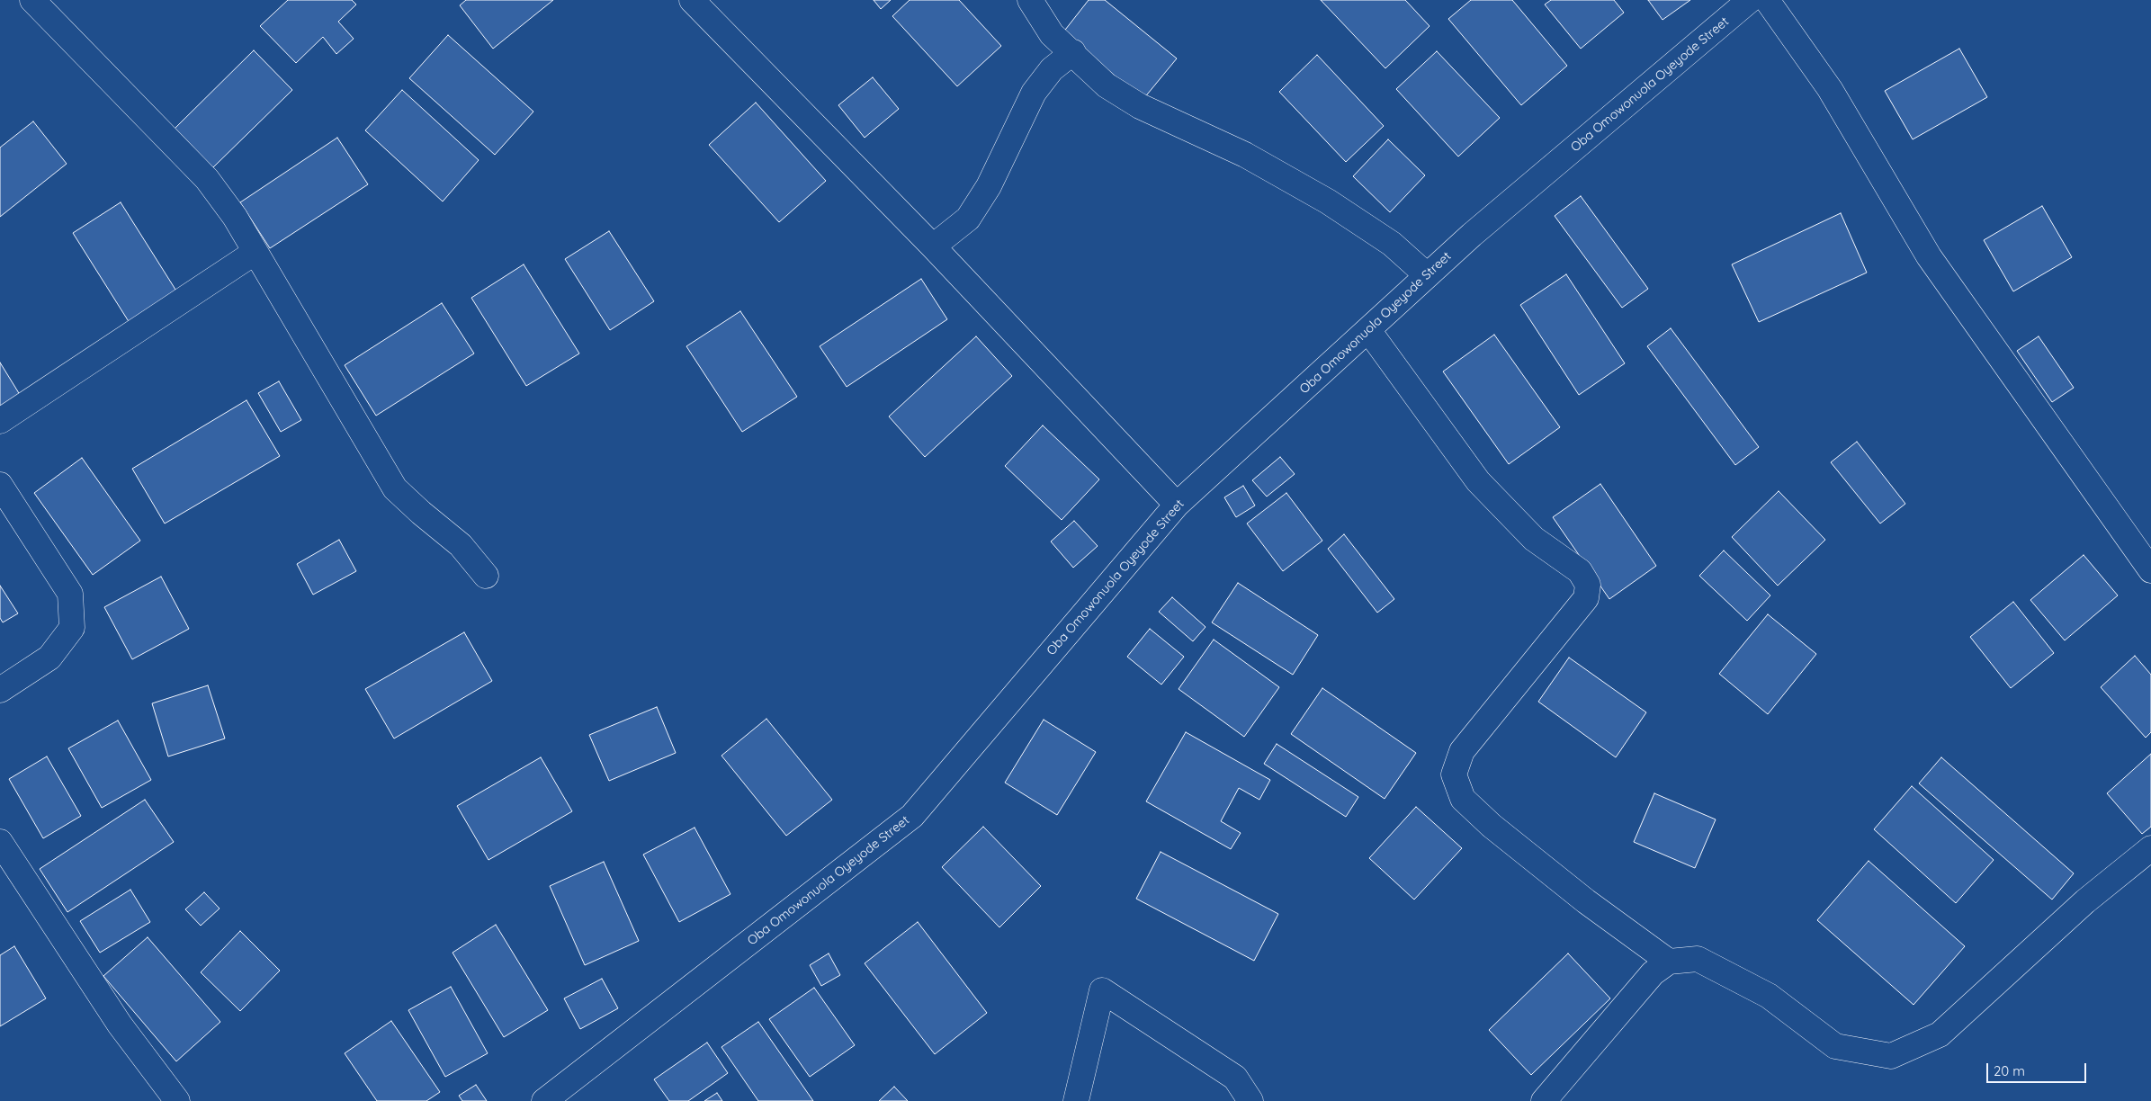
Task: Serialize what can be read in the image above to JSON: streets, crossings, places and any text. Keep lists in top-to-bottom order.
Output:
{
  "streets": {
    "street": ["Oba Omowonuola Oyeyode Street"]
  },
  "scale_bar": "20 m"
}
